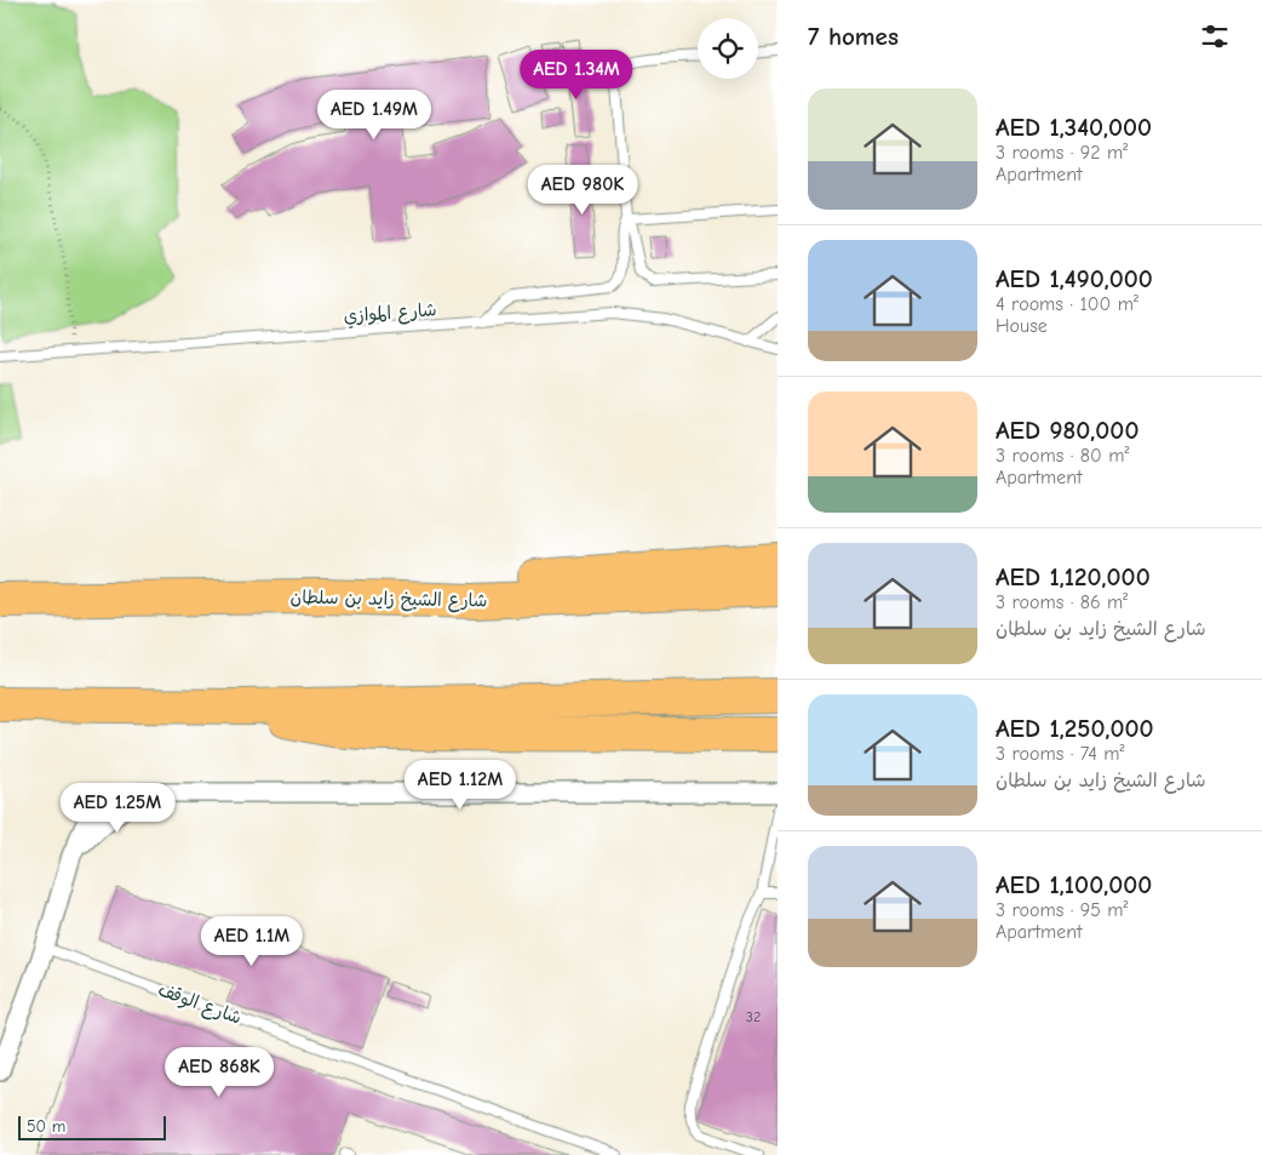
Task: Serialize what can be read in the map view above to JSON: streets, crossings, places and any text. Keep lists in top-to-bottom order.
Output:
{
  "streets": {
    "highway": ["شارع الشيخ زايد بن سلطان"],
    "lane": ["شارع الموازي", "شارع الوقف"]
  },
  "house_numbers": ["32"],
  "scale_bar": "50 m",
  "page": {
    "heading": "7 homes",
    "price": [
      "AED 1.34M",
      "AED 1.49M",
      "AED 980K",
      "AED 1.12M",
      "AED 1.25M",
      "AED 1.1M",
      "AED 868K"
    ],
    "list": [
      {
        "name": "AED 1,340,000",
        "note": "3 rooms · 92 m² · Apartment"
      },
      {
        "name": "AED 1,490,000",
        "note": "4 rooms · 100 m² · House"
      },
      {
        "name": "AED 980,000",
        "note": "3 rooms · 80 m² · Apartment"
      },
      {
        "name": "AED 1,120,000",
        "note": "3 rooms · 86 m² · شارع الشيخ زايد بن سلطان"
      },
      {
        "name": "AED 1,250,000",
        "note": "3 rooms · 74 m² · شارع الشيخ زايد بن سلطان"
      },
      {
        "name": "AED 1,100,000",
        "note": "3 rooms · 95 m² · Apartment"
      }
    ],
    "scale": "50 m"
  }
}
